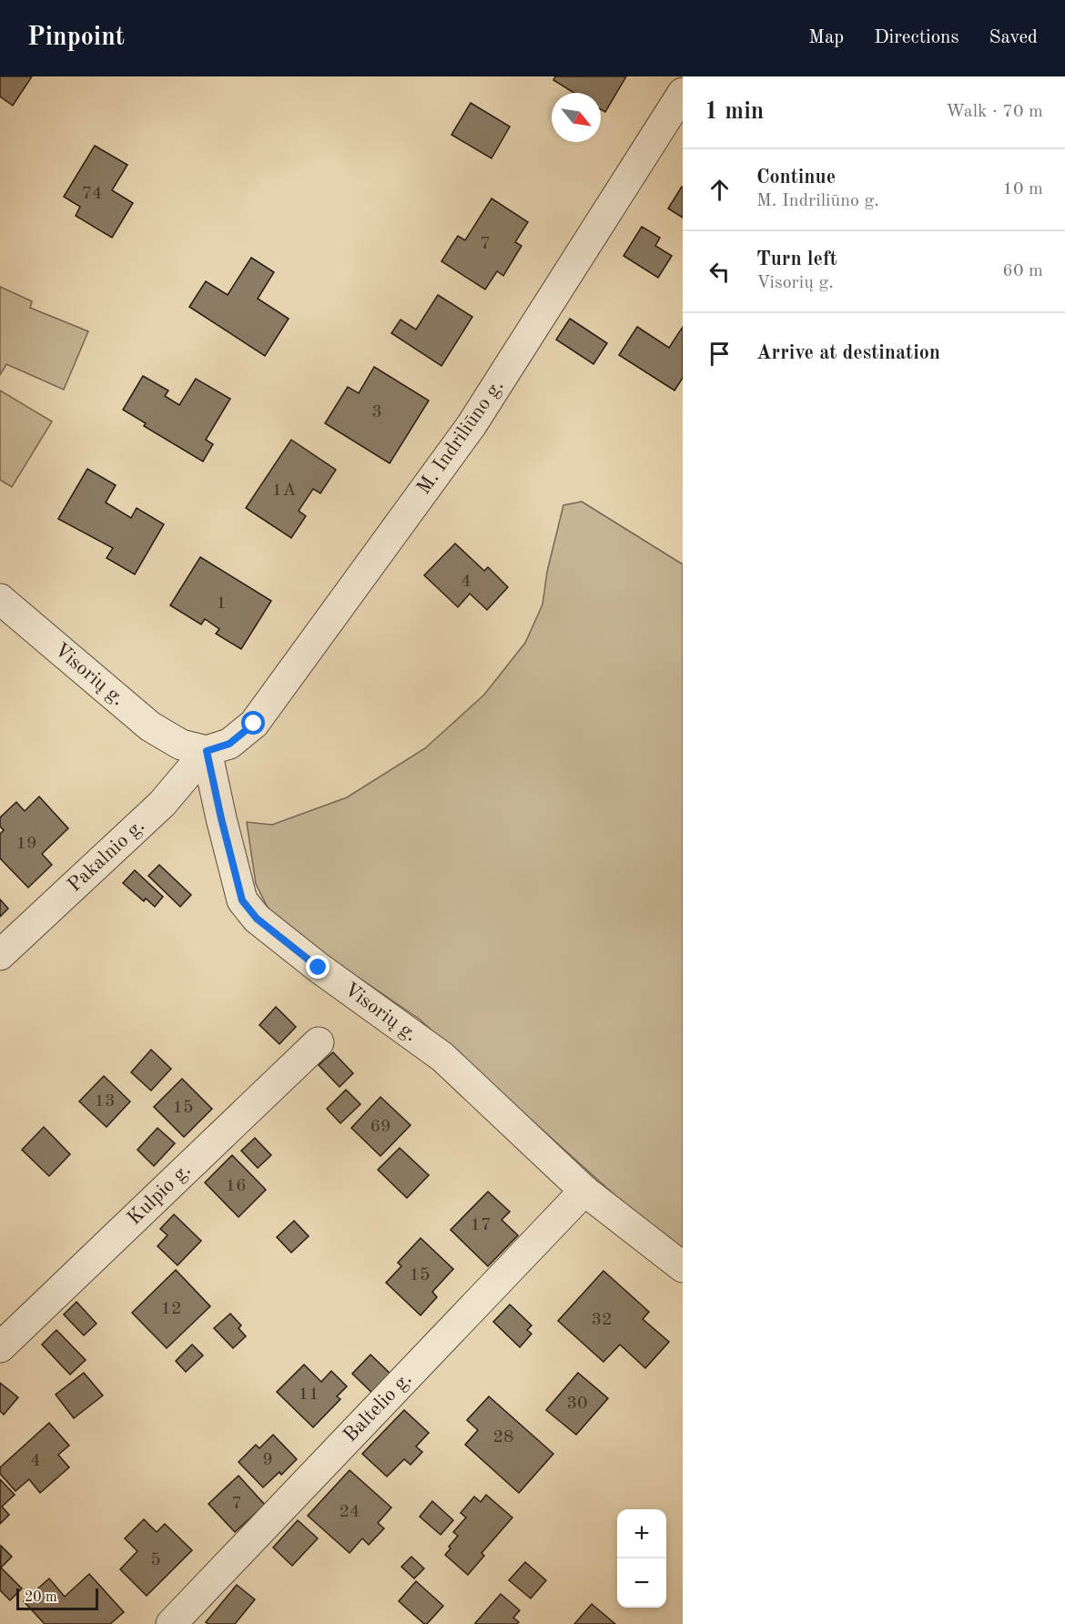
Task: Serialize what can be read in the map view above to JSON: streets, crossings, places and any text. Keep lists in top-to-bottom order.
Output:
{
  "streets": {
    "street": [
      "M. Indriliūno g.",
      "Visorių g.",
      "Pakalnio g.",
      "Kulpio g.",
      "Baltelio g."
    ]
  },
  "crossings": [
    ["M. Indriliūno g.", "Visorių g."],
    ["M. Indriliūno g.", "Pakalnio g."],
    ["Visorių g.", "Pakalnio g."],
    ["Visorių g.", "Baltelio g."]
  ],
  "house_numbers": [
    "74",
    "7",
    "3",
    "1A",
    "4",
    "1",
    "19",
    "13",
    "15",
    "69",
    "16",
    "17",
    "15",
    "12",
    "32",
    "11",
    "30",
    "28",
    "9",
    "4",
    "7",
    "24",
    "5"
  ],
  "scale_bar": "20 m",
  "north": "bottom right",
  "page": {
    "header": "Pinpoint",
    "nav": ["Map", "Directions", "Saved"],
    "heading": ["1 min", "Walk · 70 m"],
    "list": [
      ["Continue", "M. Indriliūno g.", "10 m"],
      ["Turn left", "Visorių g.", "60 m"],
      "Arrive at destination"
    ],
    "map_buttons": ["+", "−"],
    "scale": "20 m"
  }
}
